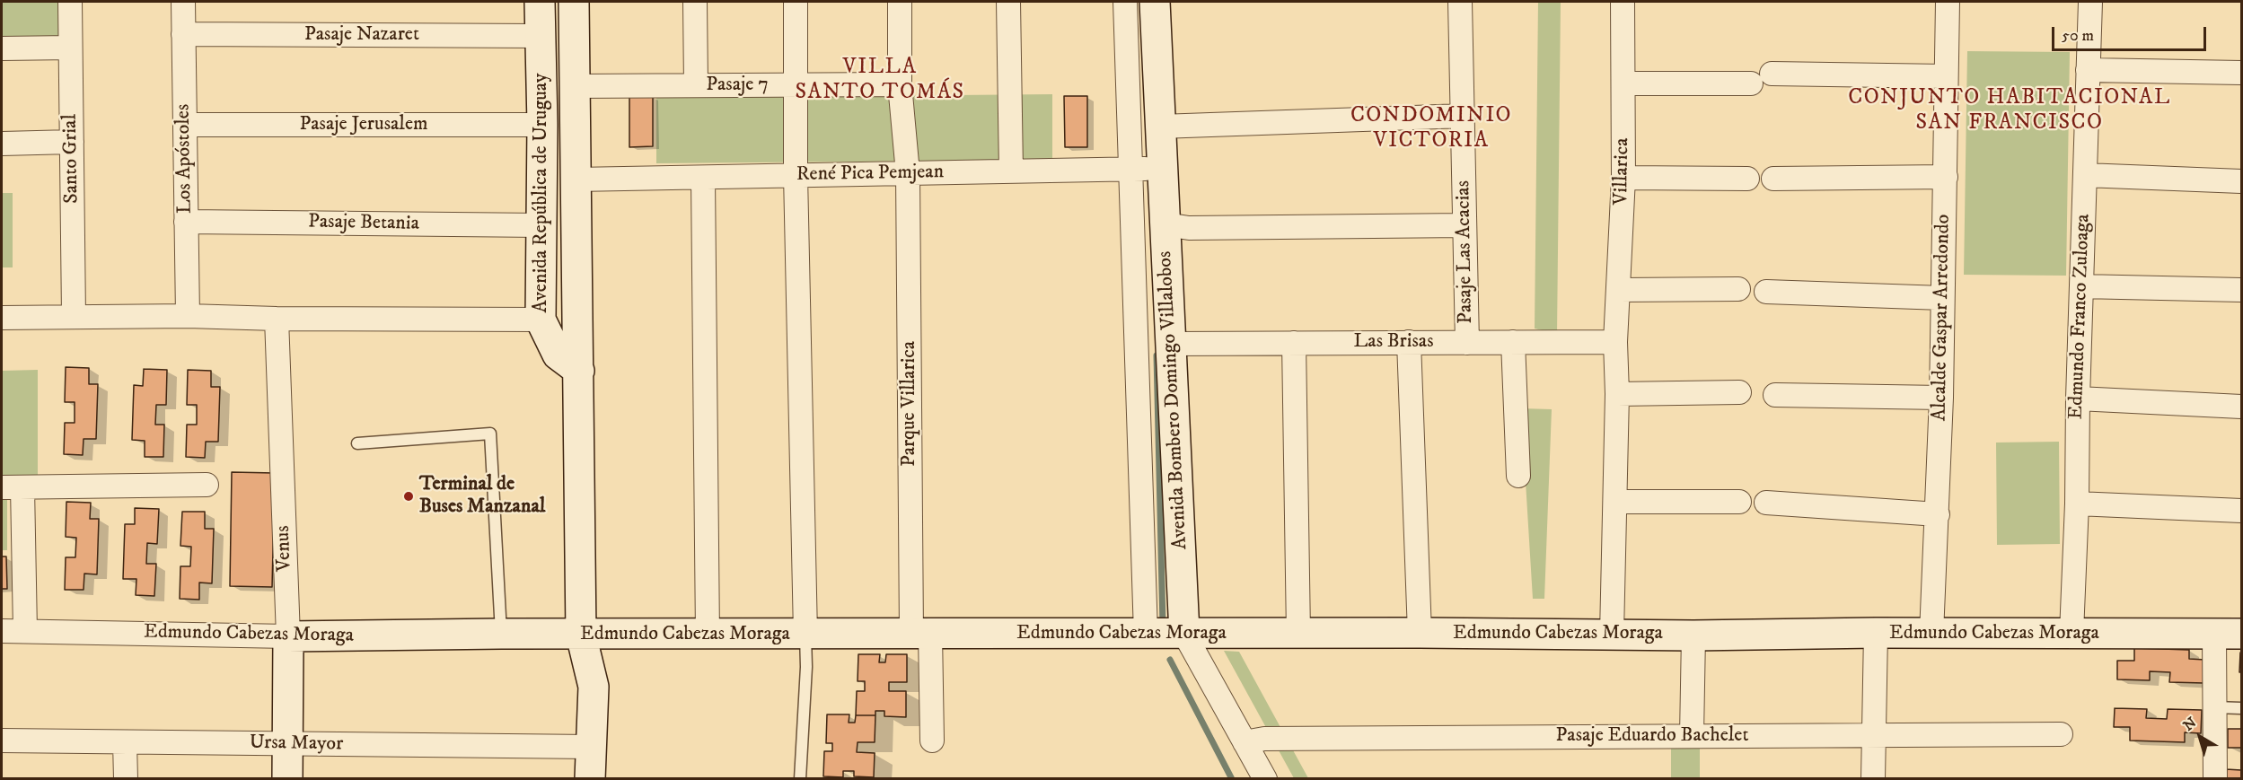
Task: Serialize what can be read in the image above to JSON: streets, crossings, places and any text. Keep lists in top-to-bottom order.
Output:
{
  "streets": {
    "street": [
      "Pasaje Nazaret",
      "Pasaje 7",
      "Pasaje Jerusalem",
      "Santo Grial",
      "Los Apóstoles",
      "Villarica",
      "René Pica Pemjean",
      "Avenida República de Uruguay",
      "Pasaje Betania",
      "Pasaje Las Acacias",
      "Edmundo Franco Zuloaga",
      "Alcalde Gaspar Arredondo",
      "Las Brisas",
      "Avenida Bombero Domingo Villalobos",
      "Parque Villarica",
      "Venus",
      "Edmundo Cabezas Moraga",
      "Pasaje Eduardo Bachelet",
      "Ursa Mayor"
    ]
  },
  "crossings": [
    ["Pasaje Nazaret", "Los Apóstoles"],
    ["Pasaje Nazaret", "Avenida República de Uruguay"],
    ["Pasaje 7", "Avenida República de Uruguay"],
    ["Pasaje 7", "Parque Villarica"],
    ["Pasaje Jerusalem", "Los Apóstoles"],
    ["Pasaje Jerusalem", "Avenida República de Uruguay"],
    ["Los Apóstoles", "Pasaje Betania"],
    ["Villarica", "Las Brisas"],
    ["Villarica", "Edmundo Cabezas Moraga"],
    ["René Pica Pemjean", "Avenida República de Uruguay"],
    ["René Pica Pemjean", "Avenida Bombero Domingo Villalobos"],
    ["René Pica Pemjean", "Parque Villarica"],
    ["Avenida República de Uruguay", "Pasaje Betania"],
    ["Avenida República de Uruguay", "Edmundo Cabezas Moraga"],
    ["Avenida República de Uruguay", "Ursa Mayor"],
    ["Pasaje Las Acacias", "Las Brisas"],
    ["Edmundo Franco Zuloaga", "Edmundo Cabezas Moraga"],
    ["Alcalde Gaspar Arredondo", "Edmundo Cabezas Moraga"],
    ["Las Brisas", "Avenida Bombero Domingo Villalobos"],
    ["Avenida Bombero Domingo Villalobos", "Edmundo Cabezas Moraga"],
    ["Avenida Bombero Domingo Villalobos", "Pasaje Eduardo Bachelet"],
    ["Parque Villarica", "Edmundo Cabezas Moraga"],
    ["Venus", "Edmundo Cabezas Moraga"],
    ["Venus", "Ursa Mayor"]
  ],
  "districts": ["VILLA SANTO TOMÁS", "CONJUNTO HABITACIONAL SAN FRANCISCO", "CONDOMINIO VICTORIA"],
  "places": ["Terminal de Buses Manzanal"],
  "scale_bar": "50 m",
  "north": "top left"
}
